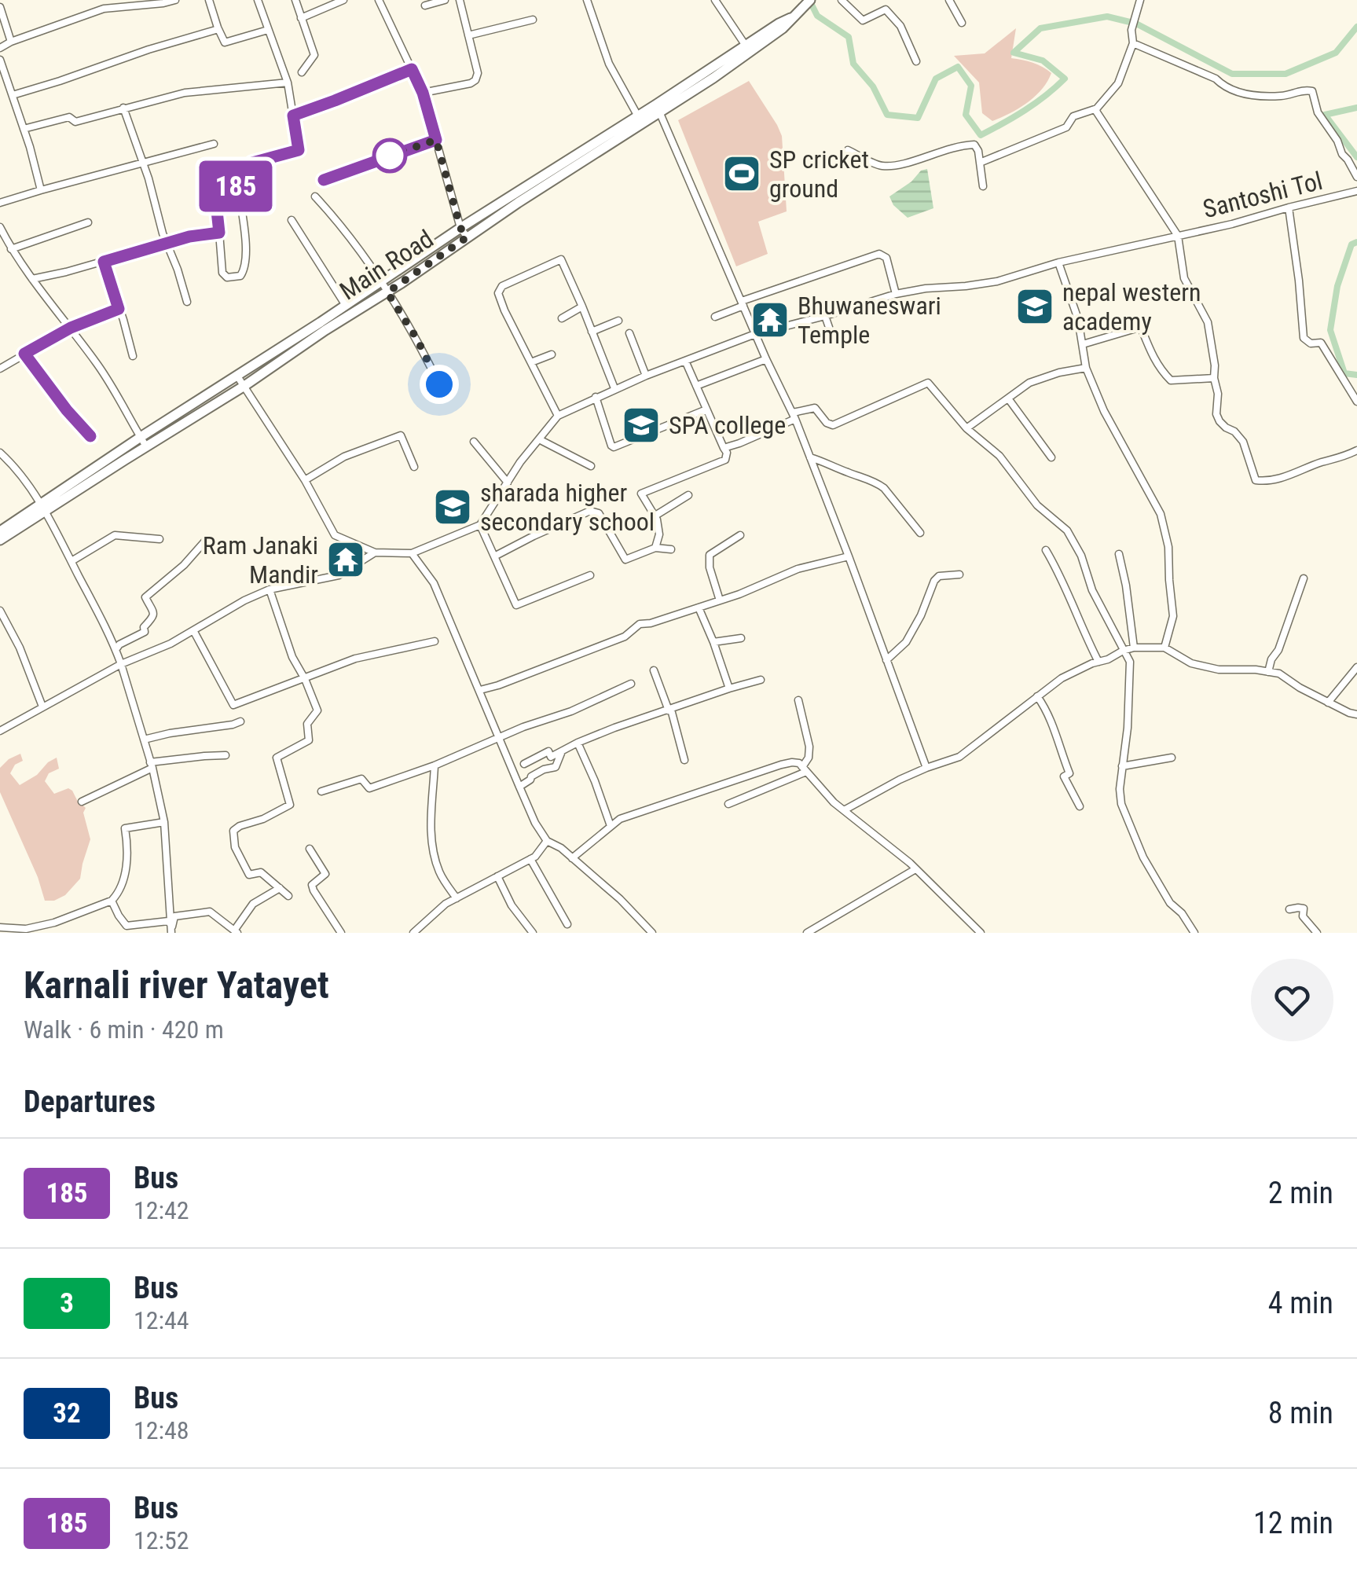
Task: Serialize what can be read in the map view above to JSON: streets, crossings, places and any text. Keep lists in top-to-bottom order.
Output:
{
  "streets": {
    "main road": ["Main Road"],
    "street": ["Santoshi Tol"]
  },
  "places": {
    "sports": ["SP cricket ground"],
    "school or university": ["nepal western academy", "SPA college", "sharada higher secondary school"],
    "temple": ["Bhuwaneswari Temple", "Ram Janaki Mandir"]
  },
  "lines": ["bus line 185"],
  "page": {
    "on_map": "185",
    "heading": [
      ["Karnali river Yatayet", "Walk · 6 min · 420 m"],
      "Departures"
    ],
    "list": [
      {
        "mark": "185",
        "name": "Bus",
        "note": "12:42",
        "value": "2 min"
      },
      {
        "mark": "3",
        "name": "Bus",
        "note": "12:44",
        "value": "4 min"
      },
      {
        "mark": "32",
        "name": "Bus",
        "note": "12:48",
        "value": "8 min"
      },
      {
        "mark": "185",
        "name": "Bus",
        "note": "12:52",
        "value": "12 min"
      }
    ]
  }
}
